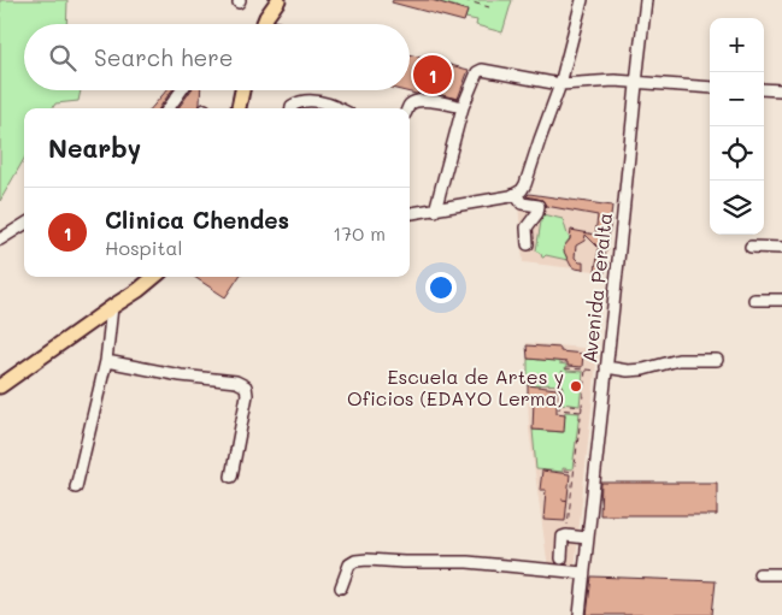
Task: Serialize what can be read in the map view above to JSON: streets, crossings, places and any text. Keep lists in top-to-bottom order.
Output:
{
  "streets": {
    "street": ["Avenida Peralta"]
  },
  "places": ["Escuela de Artes y Oficios (EDAYO Lerma)"],
  "page": {
    "map_buttons": ["+", "−"],
    "search": "Search here",
    "pins": "1",
    "heading": "Nearby",
    "list": [
      {
        "mark": "1",
        "name": "Clinica Chendes",
        "note": "Hospital",
        "value": "170 m"
      }
    ]
  }
}
